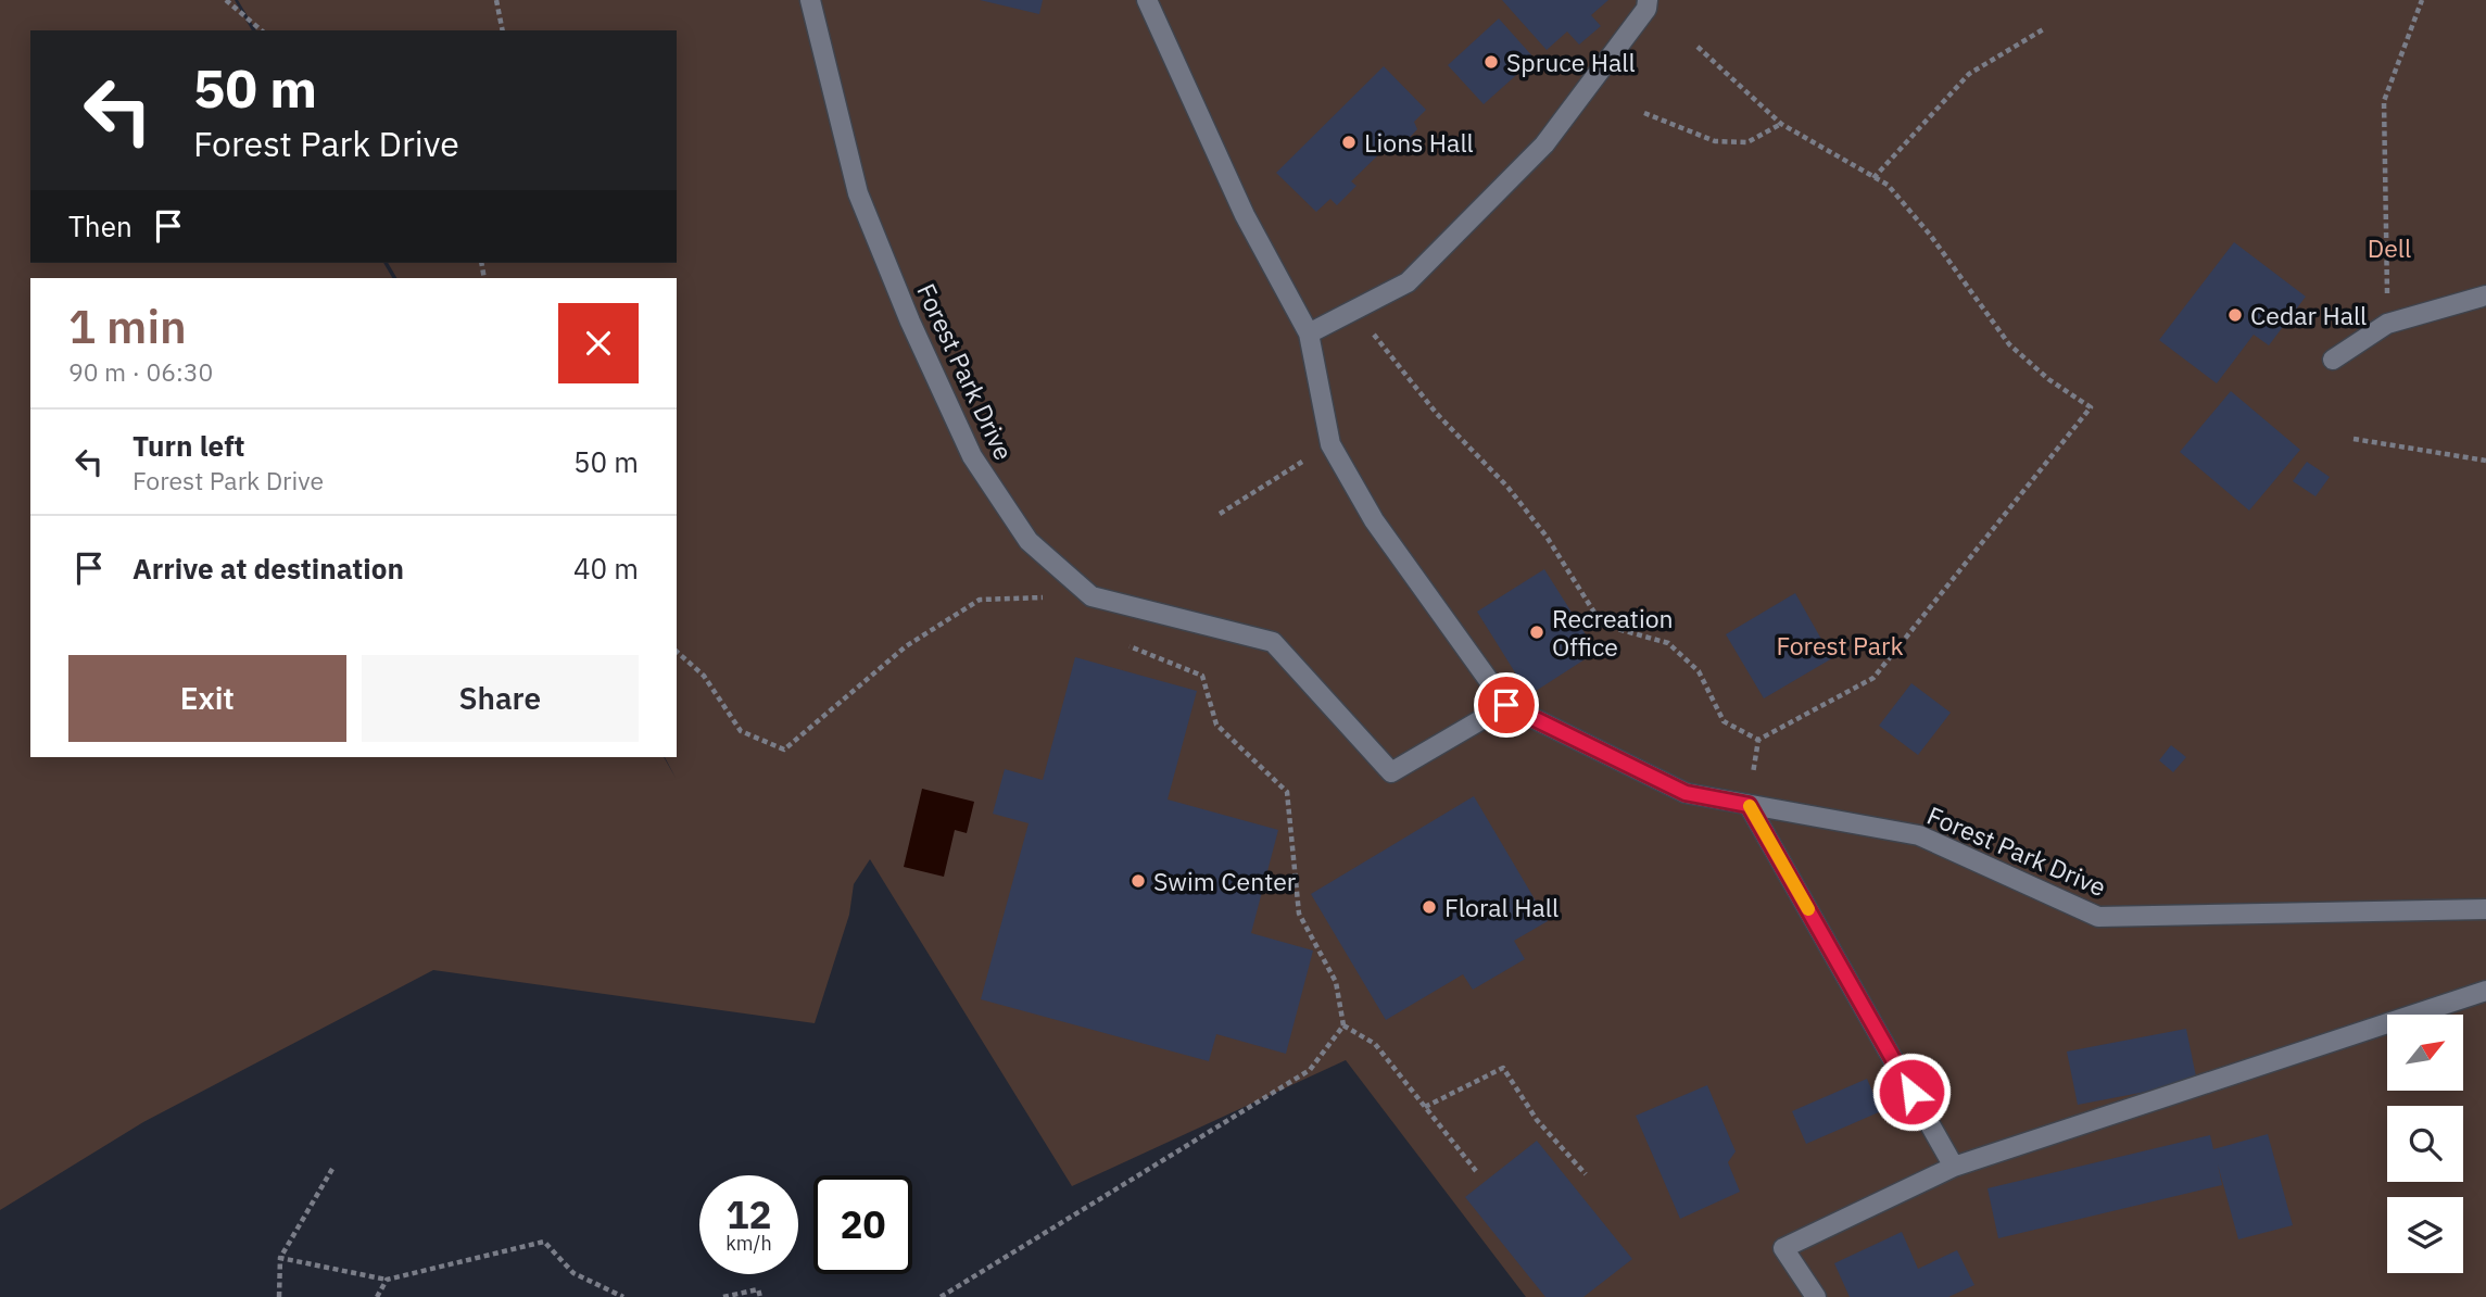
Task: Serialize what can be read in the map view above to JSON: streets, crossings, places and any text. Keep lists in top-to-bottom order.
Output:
{
  "streets": {
    "lane": ["Forest Park Drive"]
  },
  "parks": ["Dell", "Forest Park"],
  "places": [
    "Spruce Hall",
    "Lions Hall",
    "Cedar Hall",
    "Recreation Office",
    "Swim Center",
    "Floral Hall"
  ],
  "north": "top right",
  "page": {
    "turn": ["50 m", "Forest Park Drive"],
    "then": "Then",
    "heading": ["1 min", "90 m · 06:30"],
    "list": [
      {
        "name": "Turn left",
        "note": "Forest Park Drive",
        "value": "50 m"
      },
      {
        "name": "Arrive at destination",
        "value": "40 m"
      }
    ],
    "buttons": ["Exit", "Share"],
    "speed": "12 km/h",
    "limit": "20"
  }
}
